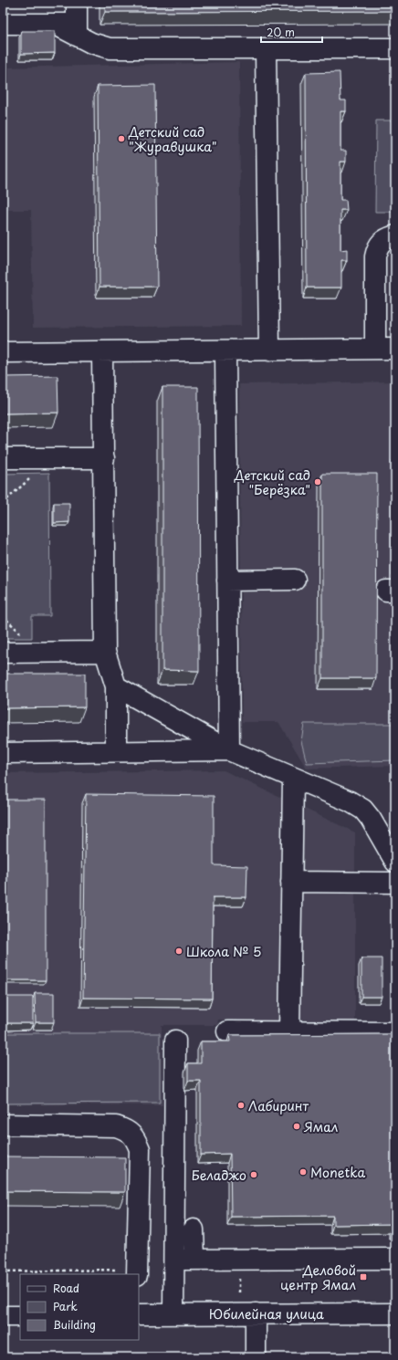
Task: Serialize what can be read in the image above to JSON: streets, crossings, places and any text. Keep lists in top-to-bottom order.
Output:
{
  "streets": {
    "street": ["Юбилейная улица"]
  },
  "places": {
    "other": [
      "Детский сад \"Журавушка\"",
      "Детский сад \"Берёзка\"",
      "Школа № 5",
      "Лабиринт",
      "Ямал",
      "Monetka",
      "Беладжо"
    ],
    "transit": ["Деловой центр Ямал"]
  },
  "legend": ["Road", "Park", "Building"],
  "scale_bar": "20 m"
}
